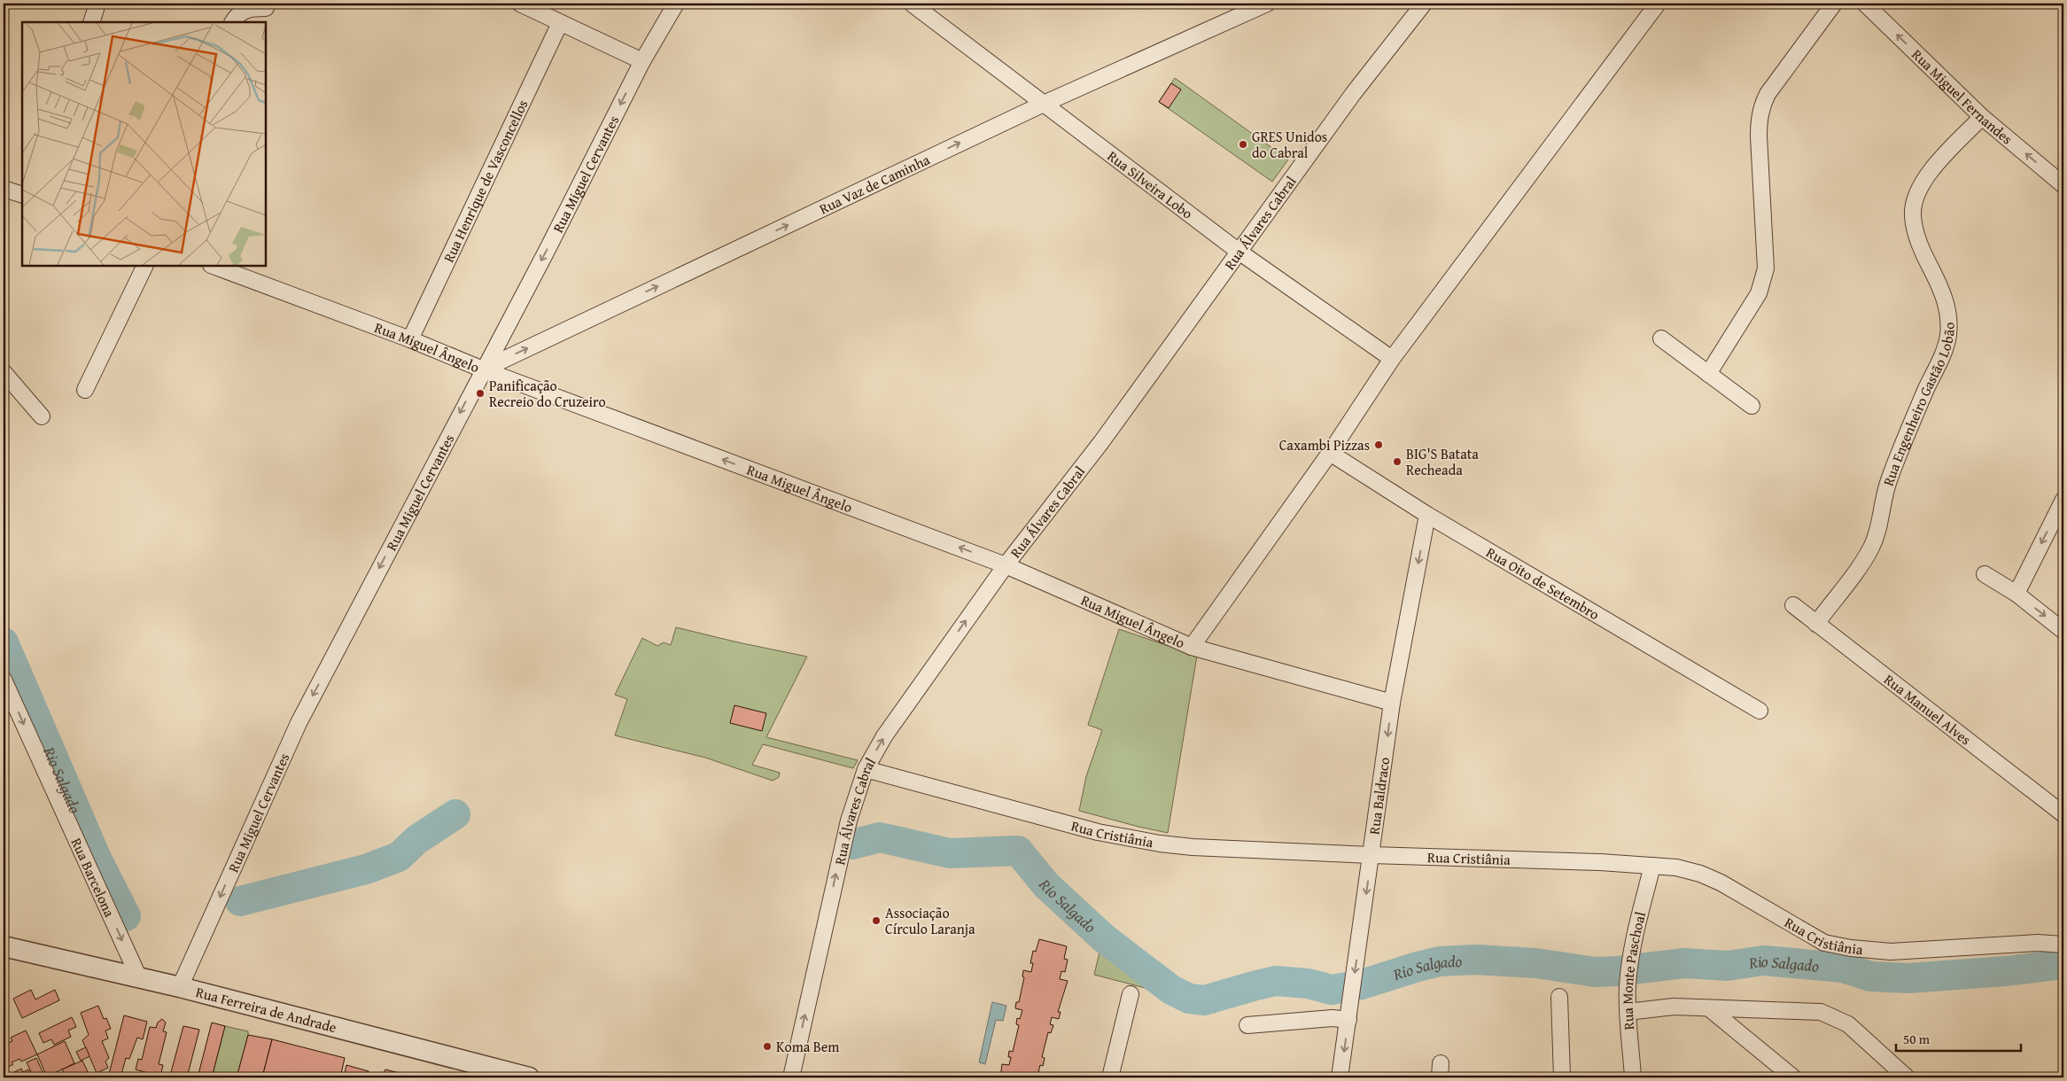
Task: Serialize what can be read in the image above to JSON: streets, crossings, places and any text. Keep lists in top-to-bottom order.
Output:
{
  "streets": {
    "street": [
      "Rua Miguel Fernandes",
      "Rua Miguel Cervantes",
      "Rua Henrique de Vasconcellos",
      "Rua Vaz de Caminha",
      "Rua Silveira Lobo",
      "Rua Álvares Cabral",
      "Rua Miguel Ângelo",
      "Rua Engenheiro Gastão Lobão",
      "Rua Oito de Setembro",
      "Rua Manuel Alves",
      "Rua Baldraco",
      "Rua Cristiânia",
      "Rua Barcelona",
      "Rua Monte Paschoal",
      "Rua Ferreira de Andrade"
    ]
  },
  "crossings": [
    ["Rua Miguel Fernandes", "Rua Engenheiro Gastão Lobão"],
    ["Rua Miguel Cervantes", "Rua Vaz de Caminha"],
    ["Rua Miguel Cervantes", "Rua Miguel Ângelo"],
    ["Rua Miguel Cervantes", "Rua Ferreira de Andrade"],
    ["Rua Henrique de Vasconcellos", "Rua Miguel Ângelo"],
    ["Rua Vaz de Caminha", "Rua Silveira Lobo"],
    ["Rua Vaz de Caminha", "Rua Miguel Ângelo"],
    ["Rua Silveira Lobo", "Rua Álvares Cabral"],
    ["Rua Álvares Cabral", "Rua Miguel Ângelo"],
    ["Rua Álvares Cabral", "Rua Cristiânia"],
    ["Rua Miguel Ângelo", "Rua Baldraco"],
    ["Rua Engenheiro Gastão Lobão", "Rua Manuel Alves"],
    ["Rua Oito de Setembro", "Rua Baldraco"],
    ["Rua Baldraco", "Rua Cristiânia"],
    ["Rua Cristiânia", "Rua Monte Paschoal"],
    ["Rua Barcelona", "Rua Ferreira de Andrade"]
  ],
  "one_way": [
    "Rua Miguel Fernandes",
    "Rua Miguel Cervantes",
    "Rua Vaz de Caminha",
    "Rua Álvares Cabral",
    "Rua Miguel Ângelo",
    "Rua Baldraco",
    "Rua Barcelona"
  ],
  "water": ["Rio Salgado"],
  "places": [
    "GRES Unidos do Cabral",
    "Panificação Recreio do Cruzeiro",
    "Caxambi Pizzas",
    "BIG'S Batata Recheada",
    "Associação Círculo Laranja",
    "Koma Bem"
  ],
  "scale_bar": "50 m"
}
